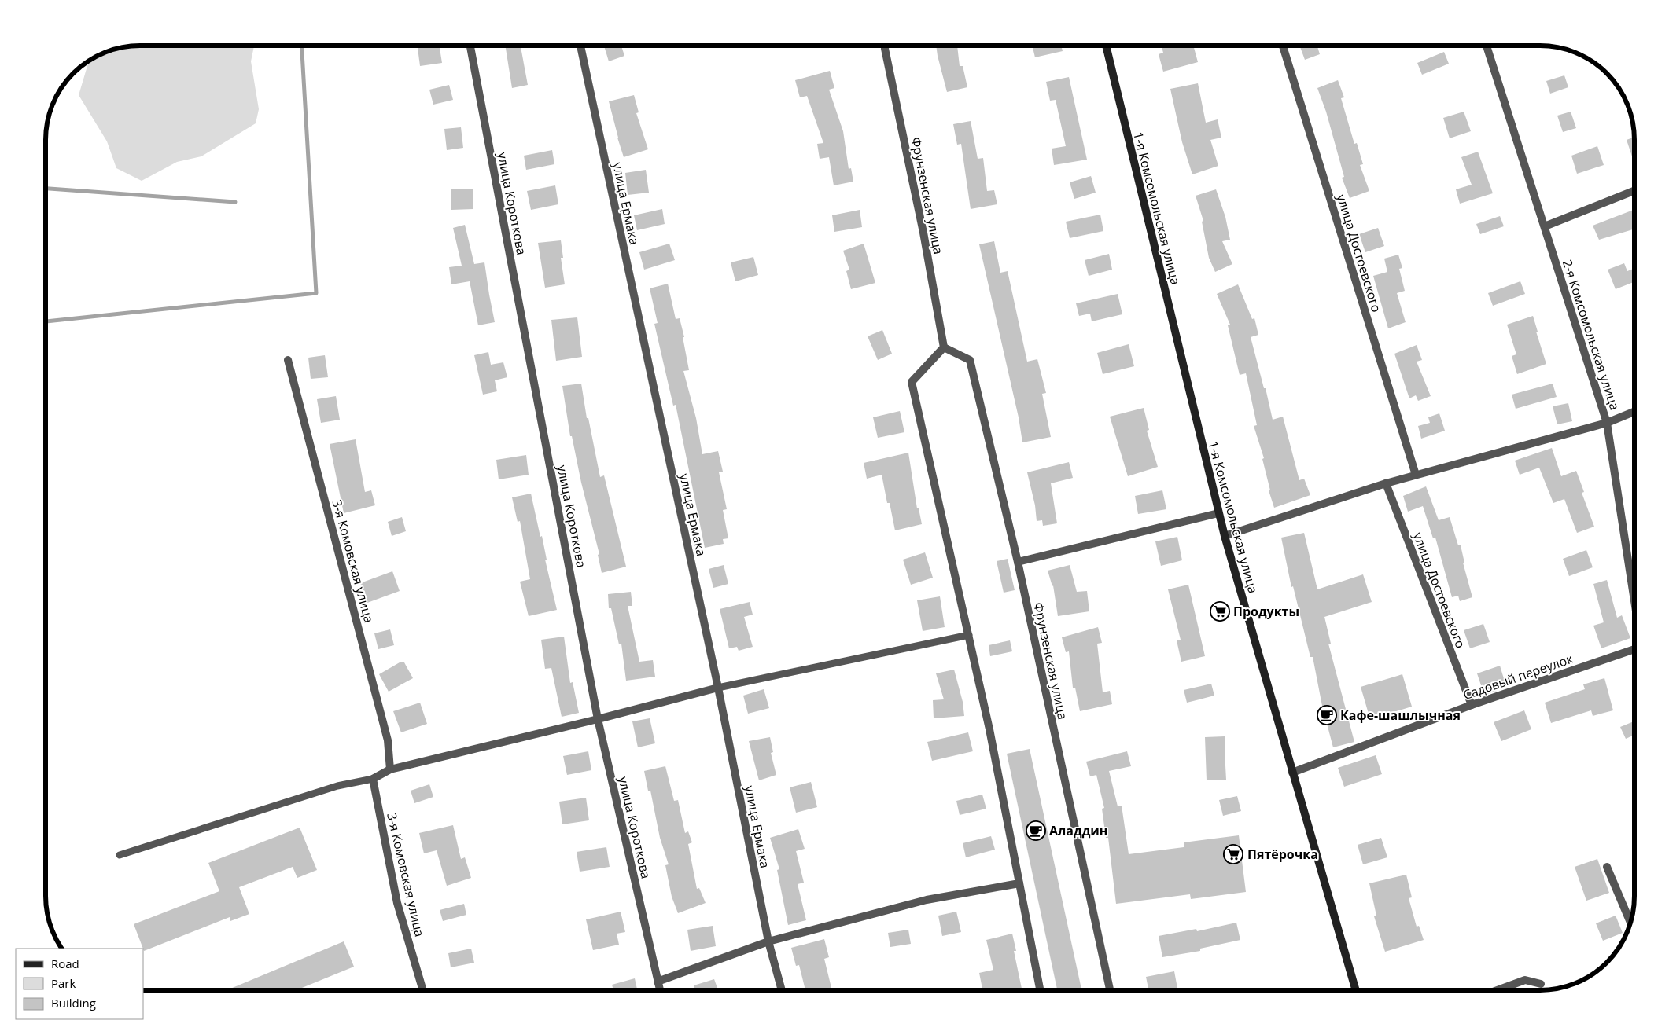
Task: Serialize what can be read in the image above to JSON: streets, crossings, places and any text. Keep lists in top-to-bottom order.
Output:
{
  "streets": {
    "main road": ["1-я Комсомольская улица"],
    "street": [
      "Фрунзенская улица",
      "улица Короткова",
      "улица Ермака",
      "улица Достоевского",
      "2-я Комсомольская улица",
      "3-я Комовская улица",
      "Садовый переулок"
    ]
  },
  "crossings": [
    ["1-я Комсомольская улица", "Садовый переулок"],
    ["улица Достоевского", "Садовый переулок"]
  ],
  "places": {
    "supermarket": ["Продукты", "Пятёрочка"],
    "cafe": ["Кафе-шашлычная", "Аладдин"]
  },
  "legend": ["Road", "Park", "Building"]
}
